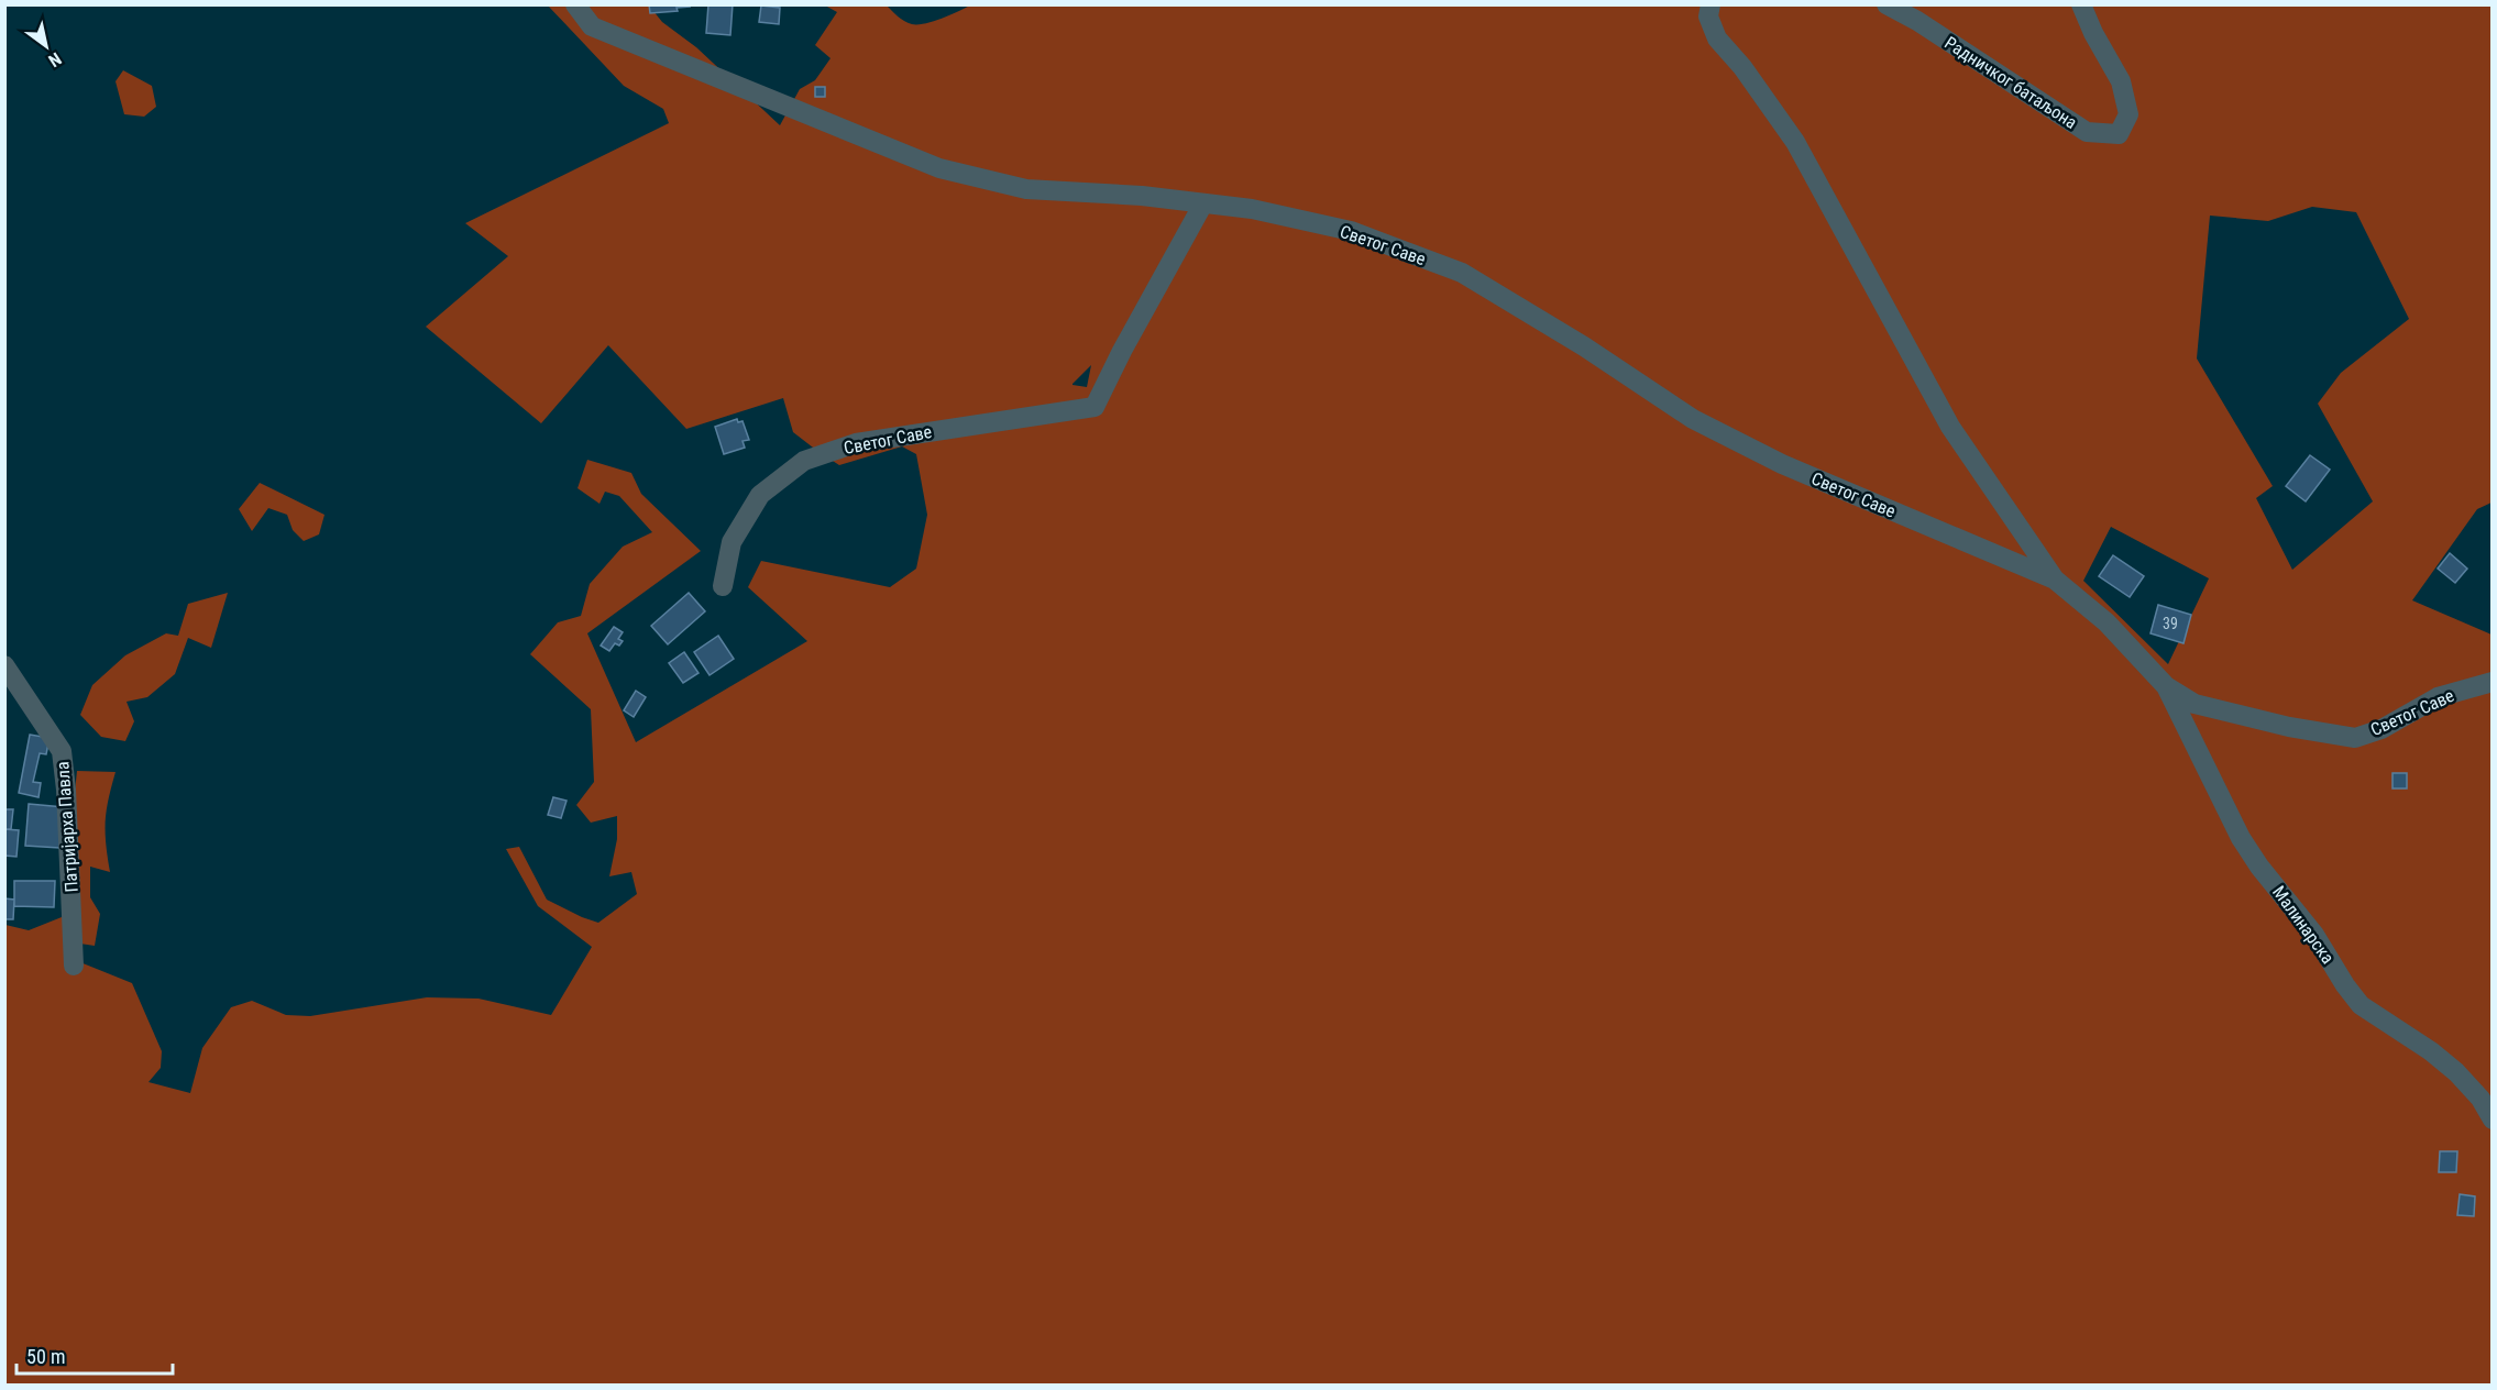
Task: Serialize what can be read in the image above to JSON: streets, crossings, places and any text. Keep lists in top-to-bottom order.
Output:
{
  "streets": {
    "street": [
      "Радничког батаљона",
      "Светог Саве",
      "Патријарха Павла",
      "Малинарска"
    ]
  },
  "crossings": [
    ["Светог Саве", "Малинарска"]
  ],
  "house_numbers": ["39"],
  "scale_bar": "50 m",
  "north": "bottom right"
}
